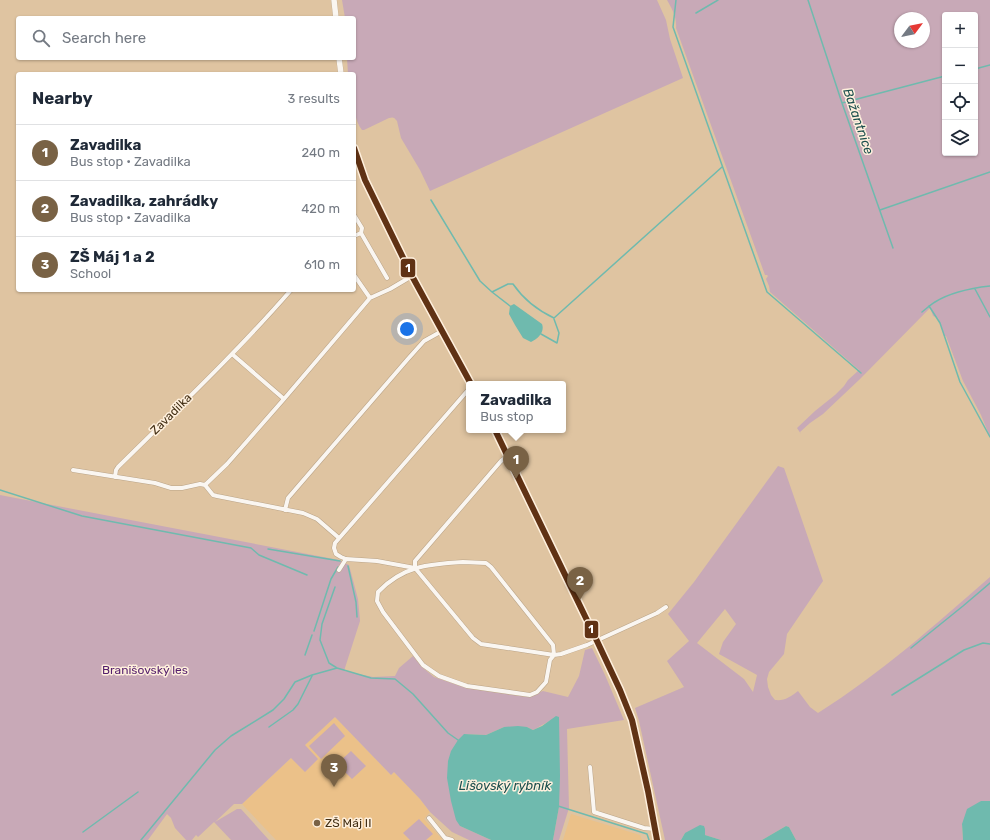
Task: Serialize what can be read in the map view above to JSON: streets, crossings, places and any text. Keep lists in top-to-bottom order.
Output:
{
  "streets": {
    "street": ["Zavadilka"]
  },
  "water": ["Bažantnice", "Lišovský rybník"],
  "parks": ["Branišovský les"],
  "places": ["ZŠ Máj II"],
  "lines": ["transit line 1"],
  "north": "top right",
  "page": {
    "map_buttons": ["+", "−"],
    "search": "Search here",
    "heading": ["Nearby", "3 results"],
    "list": [
      {
        "mark": "1",
        "name": "Zavadilka",
        "note": "Bus stop · Zavadilka",
        "value": "240 m"
      },
      {
        "mark": "2",
        "name": "Zavadilka, zahrádky",
        "note": "Bus stop · Zavadilka",
        "value": "420 m"
      },
      {
        "mark": "3",
        "name": "ZŠ Máj 1 a 2",
        "note": "School",
        "value": "610 m"
      }
    ],
    "popup": ["Zavadilka", "Bus stop"],
    "pins": ["1", "2", "3"]
  }
}
